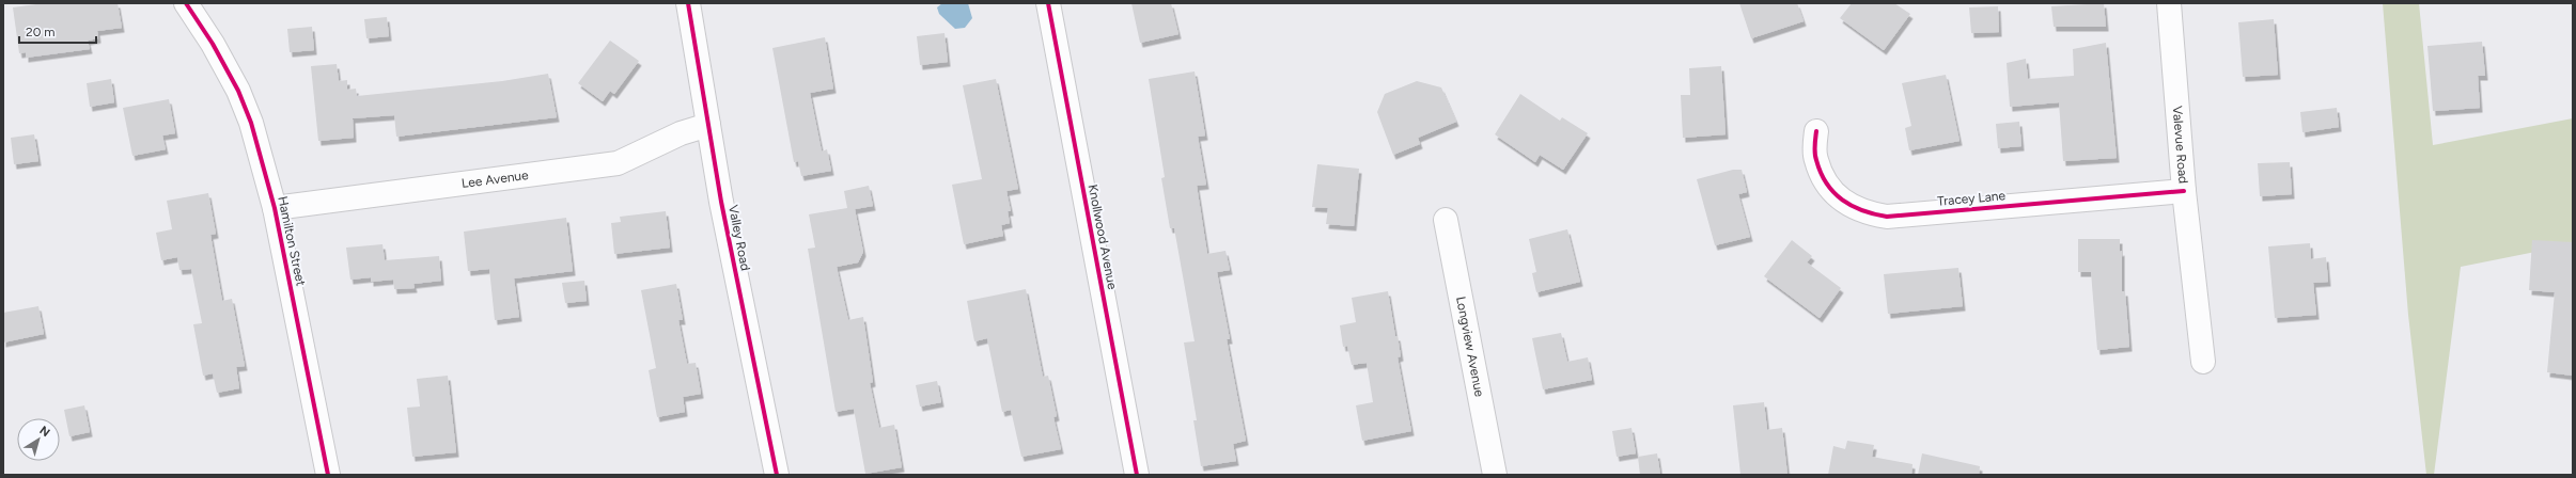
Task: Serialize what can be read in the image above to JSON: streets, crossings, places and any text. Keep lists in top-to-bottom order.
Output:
{
  "streets": {
    "street": [
      "Valevue Road",
      "Lee Avenue",
      "Tracey Lane",
      "Knollwood Avenue",
      "Valley Road",
      "Hamilton Street",
      "Longview Avenue"
    ]
  },
  "crossings": [
    ["Valevue Road", "Tracey Lane"],
    ["Lee Avenue", "Valley Road"],
    ["Lee Avenue", "Hamilton Street"]
  ],
  "scale_bar": "20 m",
  "north": "top right"
}
